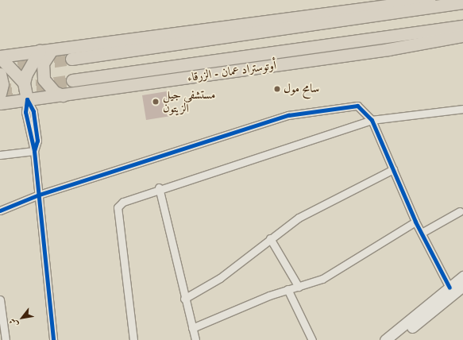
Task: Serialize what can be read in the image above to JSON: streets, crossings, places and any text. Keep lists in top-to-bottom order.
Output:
{
  "streets": {
    "highway": ["أوتوستراد عمان - الزرقاء"]
  },
  "places": ["سامح مول", "مستشفى جيل الزيتون"],
  "north": "bottom left"
}
